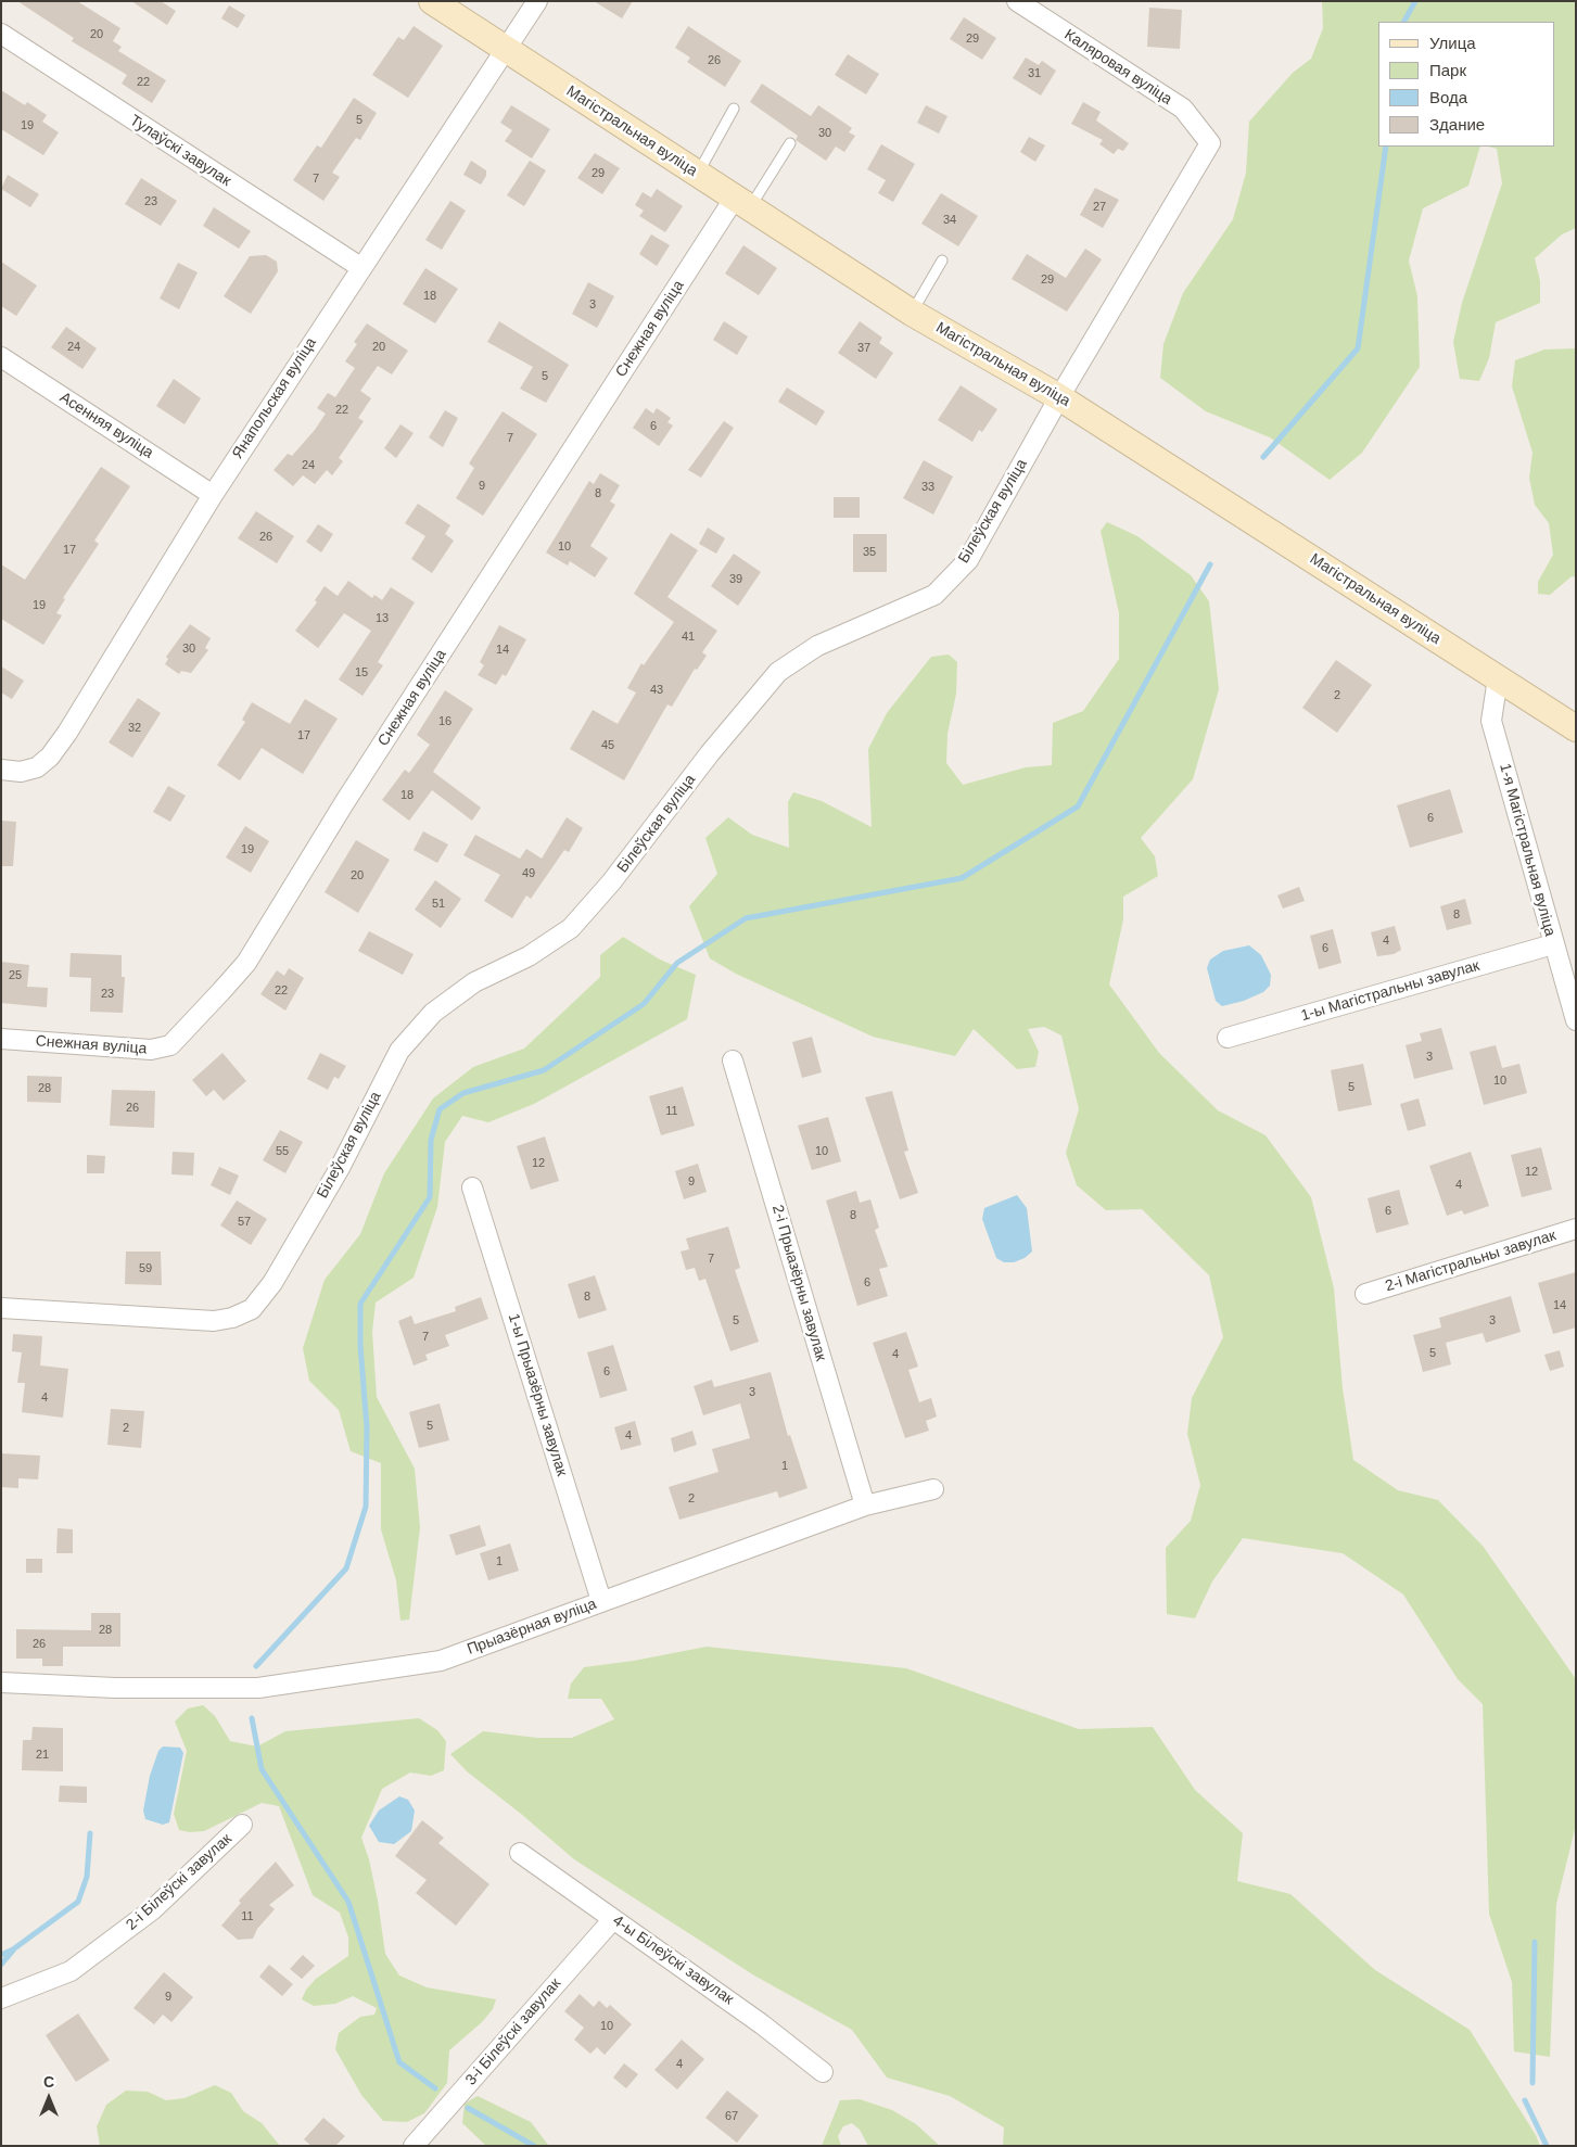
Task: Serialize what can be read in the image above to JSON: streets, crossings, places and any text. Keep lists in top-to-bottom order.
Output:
{
  "streets": {
    "street": [
      "Каляровая вуліца",
      "Магістральная вуліца",
      "Тулаўскі завулак",
      "Снежная вуліца",
      "Янапольская вуліца",
      "Асенняя вуліца",
      "Білеўская вуліца",
      "1-я Магістральная вуліца",
      "1-ы Магістральны завулак",
      "2-і Магістральны завулак",
      "2-і Прыазёрны завулак",
      "1-ы Прыазёрны завулак",
      "Прыазёрная вуліца",
      "2-і Білеўскі завулак",
      "4-ы Білеўскі завулак",
      "3-і Білеўскі завулак"
    ]
  },
  "crossings": [
    ["Каляровая вуліца", "Білеўская вуліца"],
    ["Магістральная вуліца", "Снежная вуліца"],
    ["Магістральная вуліца", "Янапольская вуліца"],
    ["Магістральная вуліца", "Білеўская вуліца"],
    ["Магістральная вуліца", "1-я Магістральная вуліца"],
    ["Тулаўскі завулак", "Янапольская вуліца"],
    ["Янапольская вуліца", "Асенняя вуліца"],
    ["1-я Магістральная вуліца", "1-ы Магістральны завулак"],
    ["2-і Прыазёрны завулак", "Прыазёрная вуліца"],
    ["1-ы Прыазёрны завулак", "Прыазёрная вуліца"],
    ["4-ы Білеўскі завулак", "3-і Білеўскі завулак"]
  ],
  "house_numbers": [
    "20",
    "29",
    "26",
    "31",
    "22",
    "5",
    "19",
    "30",
    "29",
    "7",
    "23",
    "27",
    "34",
    "29",
    "18",
    "3",
    "24",
    "20",
    "37",
    "5",
    "22",
    "6",
    "7",
    "24",
    "9",
    "33",
    "8",
    "26",
    "10",
    "17",
    "35",
    "39",
    "19",
    "13",
    "41",
    "30",
    "14",
    "15",
    "43",
    "2",
    "16",
    "32",
    "17",
    "45",
    "18",
    "6",
    "19",
    "49",
    "20",
    "51",
    "8",
    "4",
    "6",
    "25",
    "22",
    "23",
    "3",
    "10",
    "5",
    "28",
    "26",
    "11",
    "55",
    "10",
    "12",
    "12",
    "9",
    "4",
    "6",
    "8",
    "57",
    "7",
    "59",
    "6",
    "8",
    "14",
    "5",
    "3",
    "7",
    "5",
    "4",
    "6",
    "3",
    "4",
    "5",
    "2",
    "4",
    "1",
    "2",
    "1",
    "28",
    "26",
    "21",
    "11",
    "9",
    "10",
    "4",
    "67"
  ],
  "legend": [
    "Улица",
    "Парк",
    "Вода",
    "Здание"
  ],
  "north": "top"
}
